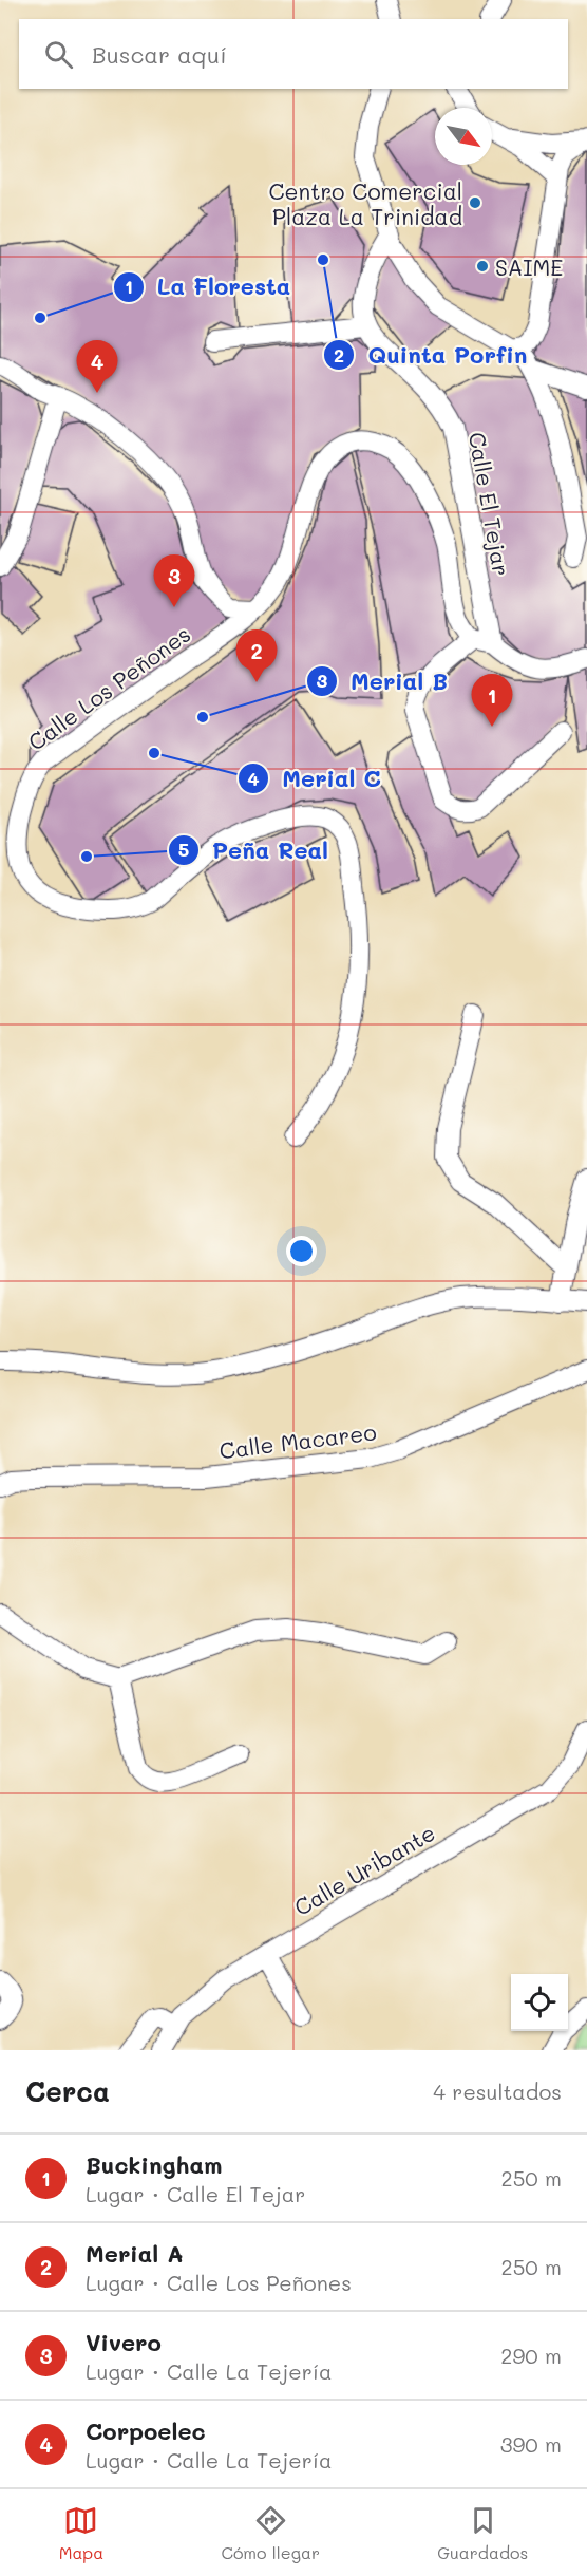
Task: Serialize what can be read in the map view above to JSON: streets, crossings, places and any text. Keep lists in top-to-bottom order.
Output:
{
  "streets": {
    "street": [
      "Calle El Tejar",
      "Calle Los Peñones",
      "Calle Macareo",
      "Calle Uribante"
    ]
  },
  "places": [
    "Centro Comercial Plaza La Trinidad",
    "Quinta Porfin",
    "SAIME",
    "La Floresta",
    "Merial B",
    "Merial C",
    "Peña Real"
  ],
  "north": "bottom right",
  "page": {
    "search": "Buscar aquí",
    "pins": [
      "4",
      "3",
      "2",
      "1"
    ],
    "heading": ["Cerca", "4 resultados"],
    "list": [
      {
        "mark": "1",
        "name": "Buckingham",
        "note": "Lugar · Calle El Tejar",
        "value": "250 m"
      },
      {
        "mark": "2",
        "name": "Merial A",
        "note": "Lugar · Calle Los Peñones",
        "value": "250 m"
      },
      {
        "mark": "3",
        "name": "Vivero",
        "note": "Lugar · Calle La Tejería",
        "value": "290 m"
      },
      {
        "mark": "4",
        "name": "Corpoelec",
        "note": "Lugar · Calle La Tejería",
        "value": "390 m"
      }
    ],
    "nav": ["Mapa", "Cómo llegar", "Guardados"]
  }
}
